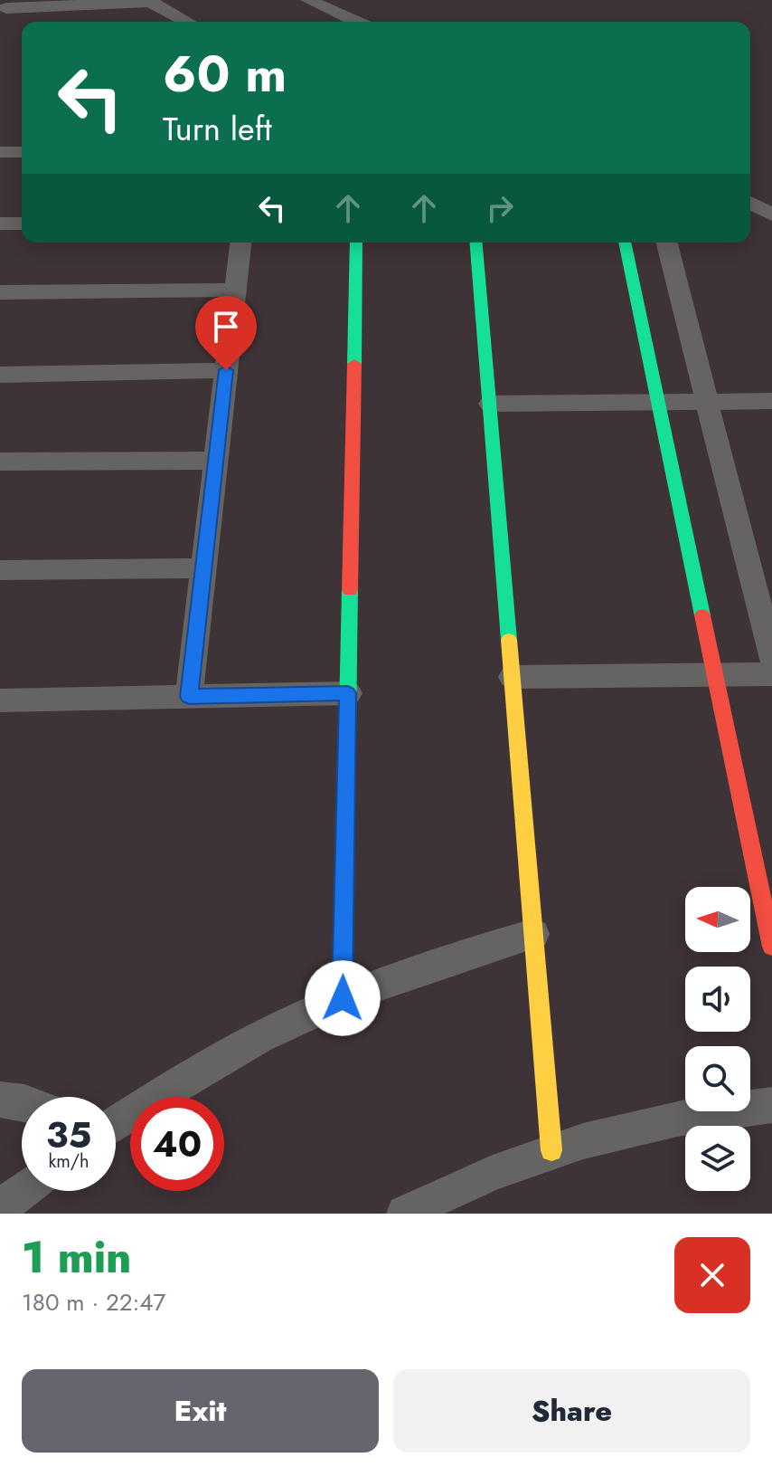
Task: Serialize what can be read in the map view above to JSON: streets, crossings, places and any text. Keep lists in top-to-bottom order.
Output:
{
  "north": "left",
  "page": {
    "turn": ["60 m", "Turn left"],
    "speed": "35 km/h",
    "limit": "40",
    "heading": ["1 min", "180 m · 22:47"],
    "buttons": ["Exit", "Share"]
  }
}
